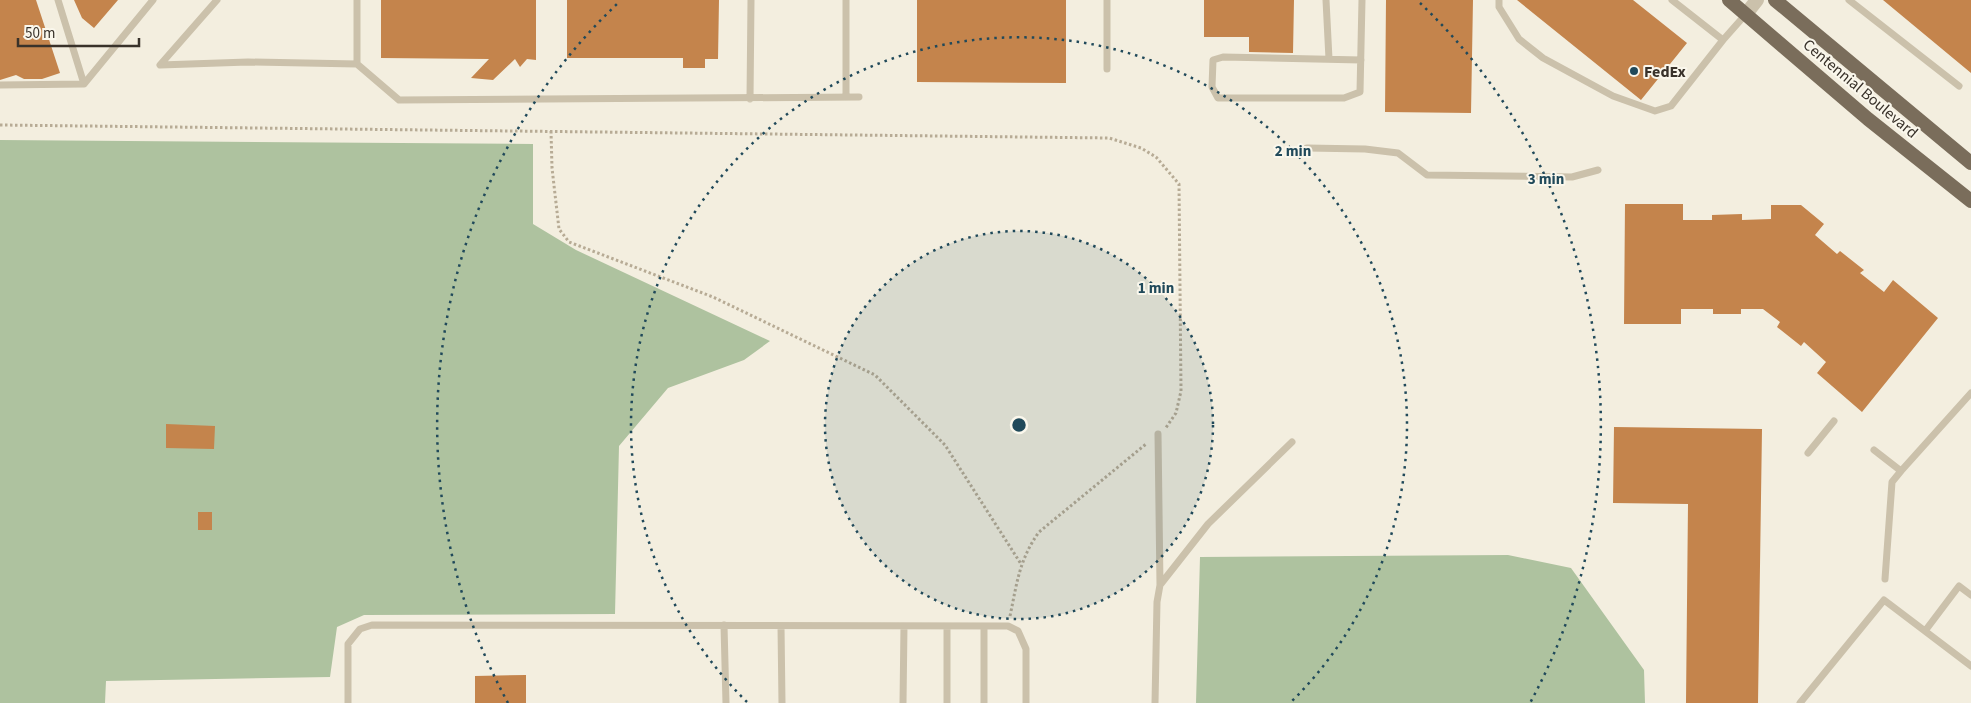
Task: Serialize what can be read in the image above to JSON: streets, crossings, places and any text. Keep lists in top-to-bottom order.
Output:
{
  "streets": {
    "main road": ["Centennial Boulevard"]
  },
  "places": ["FedEx"],
  "scale_bar": "50 m",
  "rings": ["2 min", "3 min", "1 min"]
}
